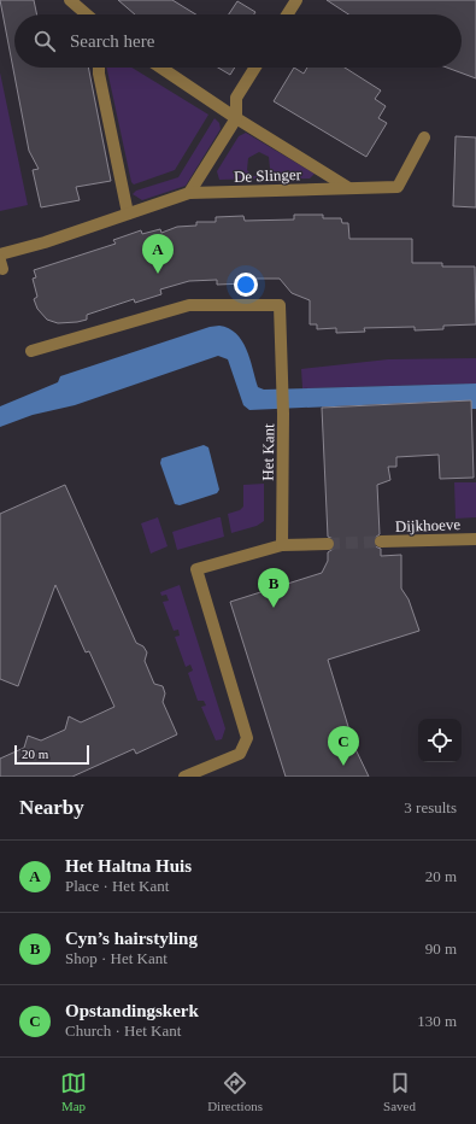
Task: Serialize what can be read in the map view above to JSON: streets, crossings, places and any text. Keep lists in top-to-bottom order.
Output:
{
  "streets": {
    "street": ["De Slinger", "Het Kant", "Dijkhoeve"]
  },
  "scale_bar": "20 m",
  "page": {
    "search": "Search here",
    "pins": ["A", "B", "C"],
    "scale": "20 m",
    "heading": ["Nearby", "3 results"],
    "list": [
      {
        "mark": "A",
        "name": "Het Haltna Huis",
        "note": "Place · Het Kant",
        "value": "20 m"
      },
      {
        "mark": "B",
        "name": "Cyn’s hairstyling",
        "note": "Shop · Het Kant",
        "value": "90 m"
      },
      {
        "mark": "C",
        "name": "Opstandingskerk",
        "note": "Church · Het Kant",
        "value": "130 m"
      }
    ],
    "nav": ["Map", "Directions", "Saved"]
  }
}
